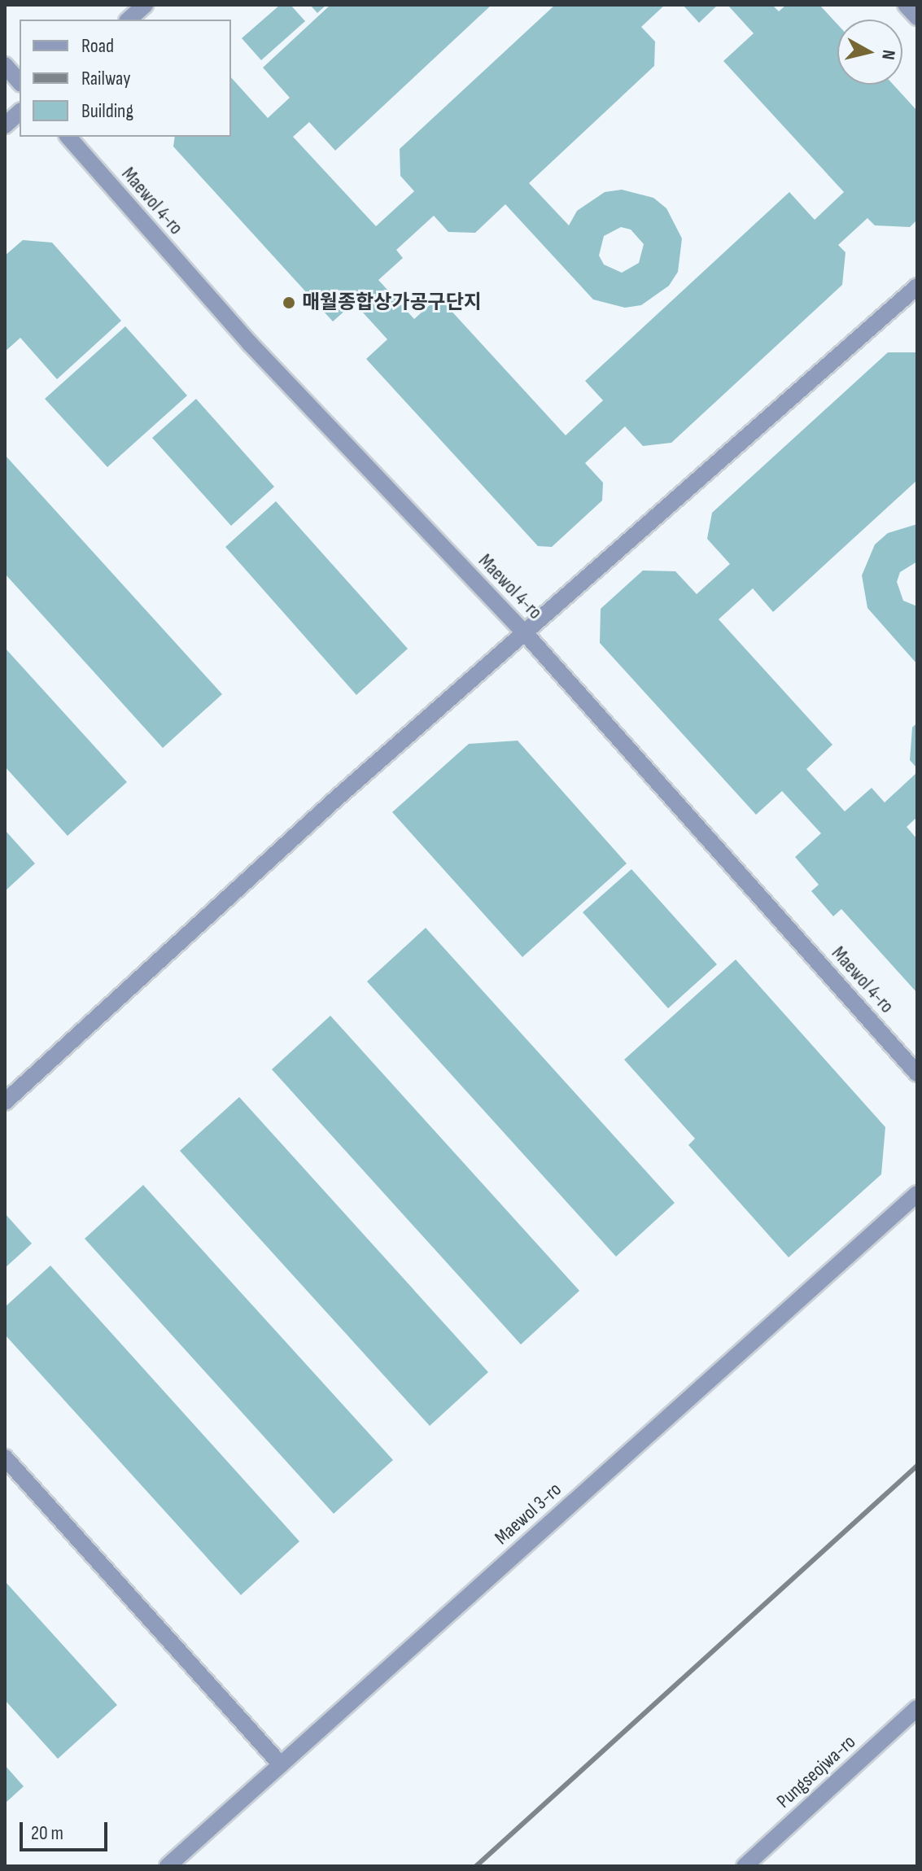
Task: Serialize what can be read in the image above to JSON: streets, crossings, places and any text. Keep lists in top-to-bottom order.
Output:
{
  "streets": {
    "street": ["Maewol 4-ro", "Maewol 3-ro", "Pungseojwa-ro"]
  },
  "places": ["매월종합상가공구단지"],
  "legend": ["Road", "Railway", "Building"],
  "scale_bar": "20 m",
  "north": "right"
}
